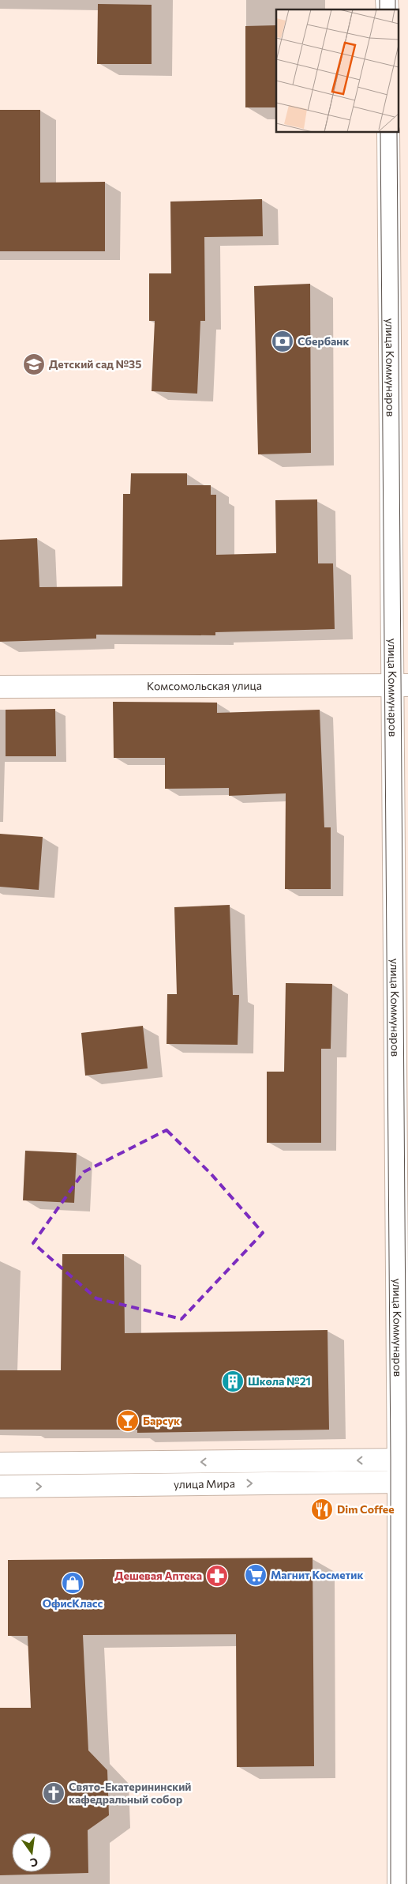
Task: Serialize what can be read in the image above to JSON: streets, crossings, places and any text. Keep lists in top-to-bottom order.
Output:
{
  "streets": {
    "street": ["улица Коммунаров", "Комсомольская улица", "улица Мира"]
  },
  "crossings": [
    ["улица Коммунаров", "Комсомольская улица"],
    ["улица Коммунаров", "улица Мира"]
  ],
  "places": {
    "bank": ["Сбербанк"],
    "school or university": ["Детский сад №35"],
    "building": ["Школа №21"],
    "bar": ["Барсук"],
    "restaurant": ["Dim Coffee"],
    "supermarket": ["Магнит Косметик"],
    "pharmacy": ["Дешевая Аптека"],
    "shop": ["ОфисКласс"],
    "church": ["Свято-Екатерининский кафедральный собор"]
  },
  "north": "bottom"
}
